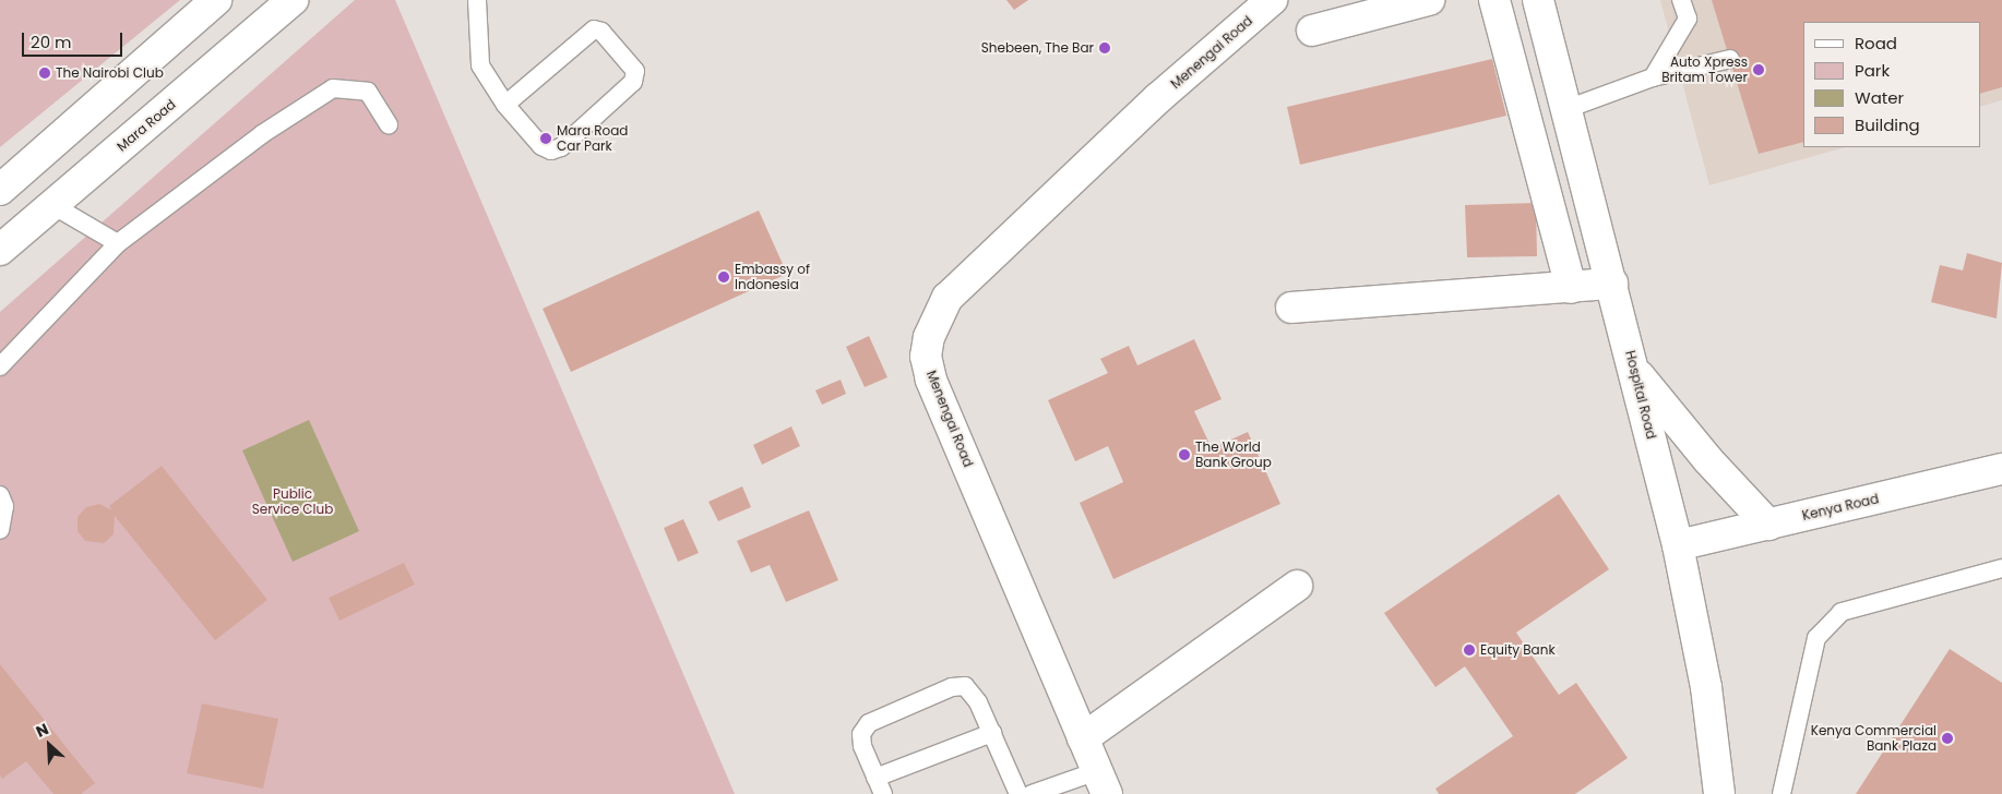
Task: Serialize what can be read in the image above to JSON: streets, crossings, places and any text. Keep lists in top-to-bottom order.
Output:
{
  "streets": {
    "street": [
      "Menengai Road",
      "Mara Road",
      "Hospital Road",
      "Kenya Road"
    ]
  },
  "crossings": [
    ["Hospital Road", "Kenya Road"]
  ],
  "parks": ["Public Service Club"],
  "places": [
    "Shebeen, The Bar",
    "Auto Xpress Britam Tower",
    "The Nairobi Club",
    "Mara Road Car Park",
    "Embassy of Indonesia",
    "The World Bank Group",
    "Equity Bank",
    "Kenya Commercial Bank Plaza"
  ],
  "legend": [
    "Road",
    "Park",
    "Water",
    "Building"
  ],
  "scale_bar": "20 m",
  "north": "top left"
}
